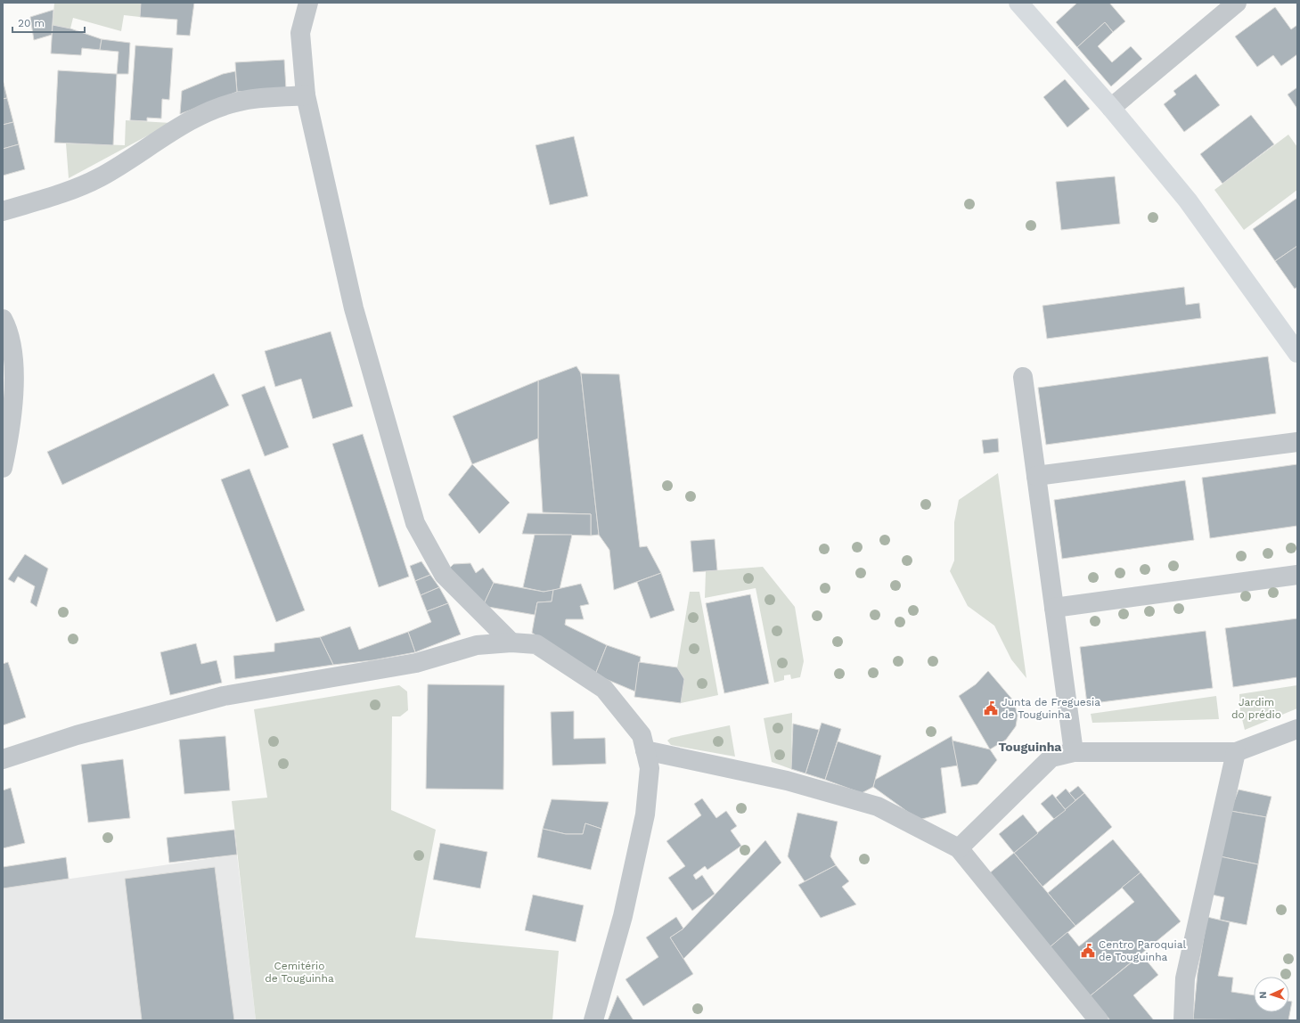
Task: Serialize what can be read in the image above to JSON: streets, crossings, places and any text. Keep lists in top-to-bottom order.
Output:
{
  "districts": ["Touguinha"],
  "parks": ["Jardim do prédio", "Cemitério de Touguinha"],
  "places": {
    "public building": ["Junta de Freguesia de Touguinha", "Centro Paroquial de Touguinha"]
  },
  "scale_bar": "20 m",
  "north": "left"
}
